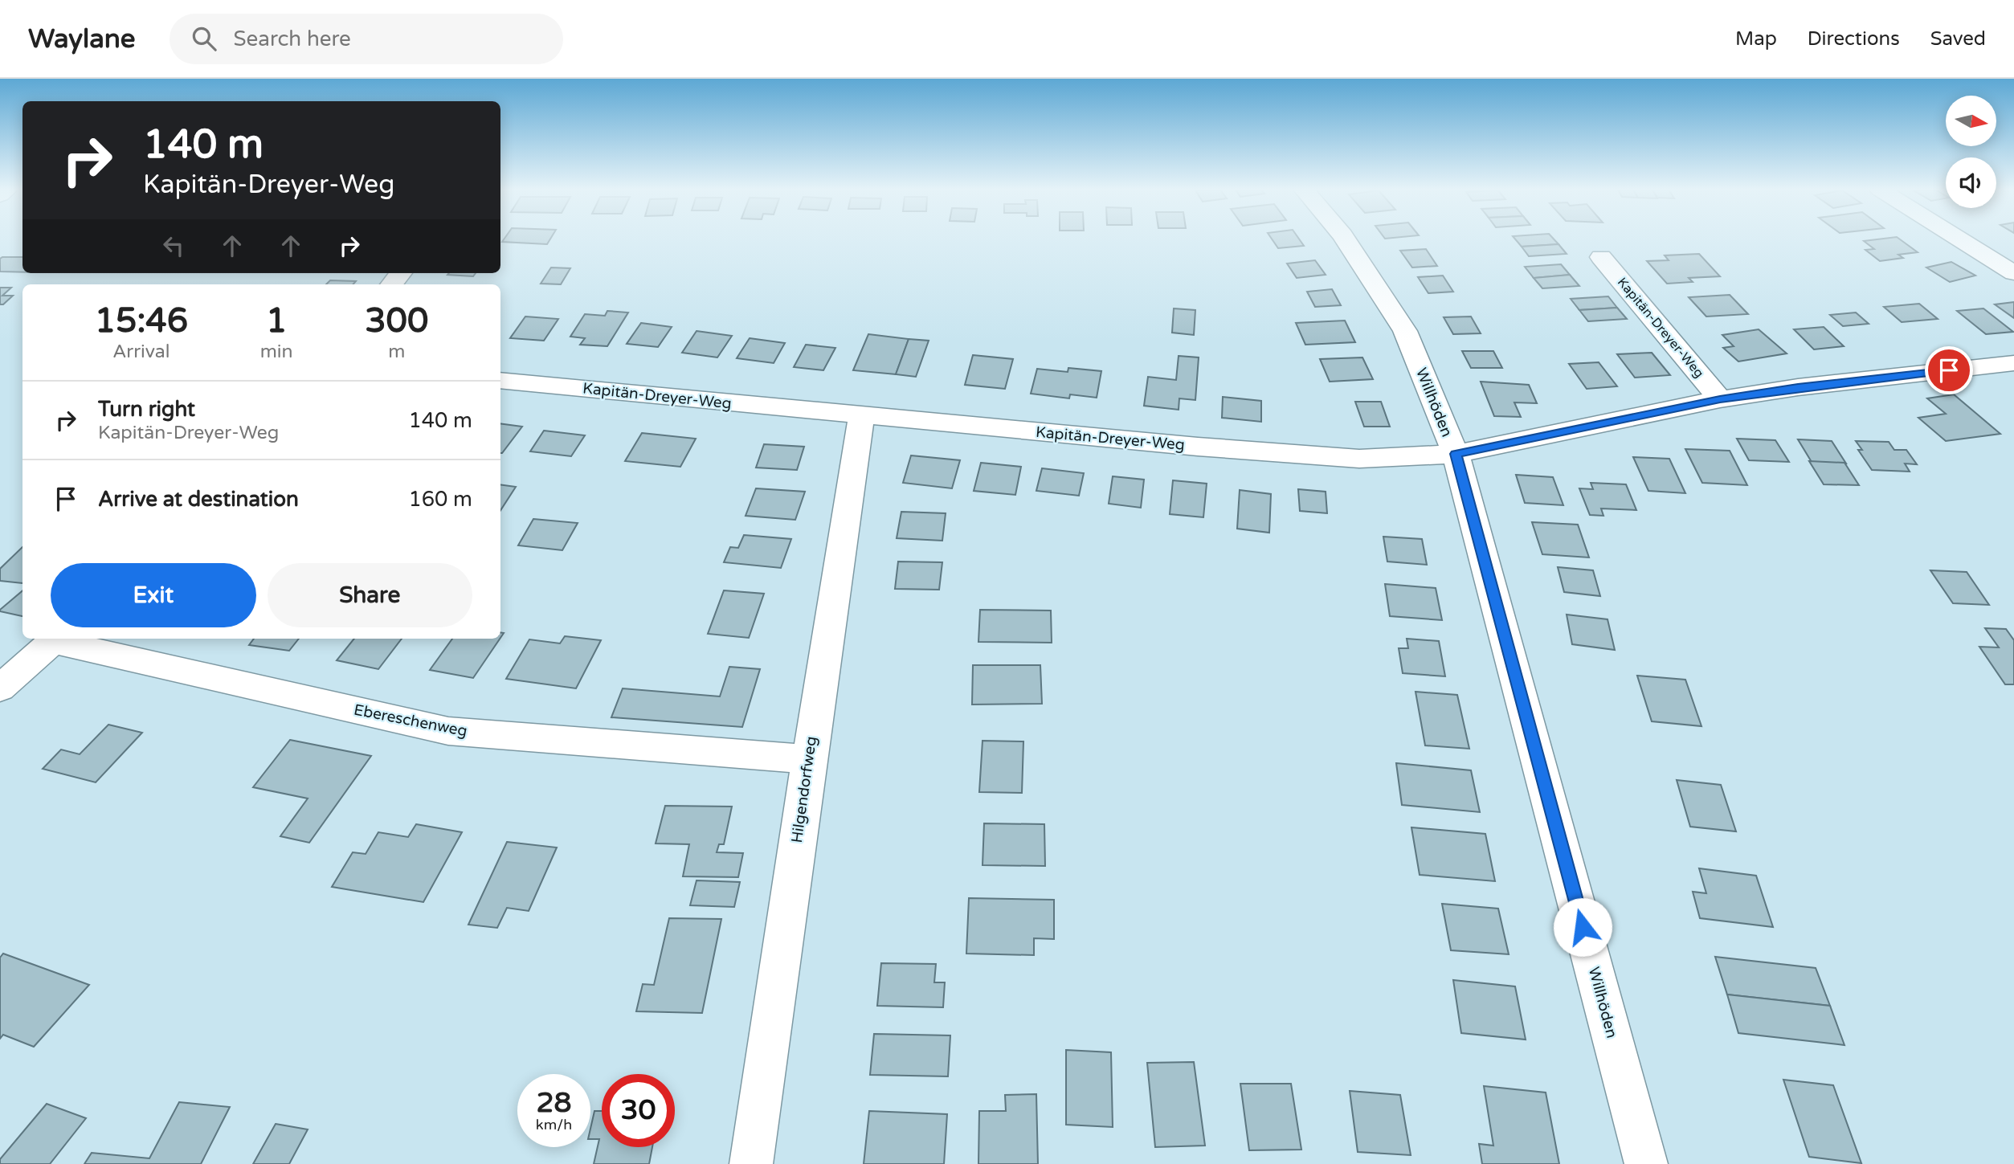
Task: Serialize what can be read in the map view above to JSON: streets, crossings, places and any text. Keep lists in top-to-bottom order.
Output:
{
  "streets": {
    "street": [
      "Kapitän-Dreyer-Weg",
      "Willhöden",
      "Ebereschenweg",
      "Hilgendorfweg"
    ]
  },
  "crossings": [
    ["Kapitän-Dreyer-Weg", "Willhöden"],
    ["Kapitän-Dreyer-Weg", "Hilgendorfweg"],
    ["Ebereschenweg", "Hilgendorfweg"]
  ],
  "north": "right",
  "page": {
    "header": "Waylane",
    "search": "Search here",
    "nav": ["Map", "Directions", "Saved"],
    "turn": ["140 m", "Kapitän-Dreyer-Weg"],
    "eta": [
      "15:46",
      "Arrival",
      "1",
      "min",
      "300",
      "m"
    ],
    "list": [
      {
        "name": "Turn right",
        "note": "Kapitän-Dreyer-Weg",
        "value": "140 m"
      },
      {
        "name": "Arrive at destination",
        "value": "160 m"
      }
    ],
    "buttons": ["Exit", "Share"],
    "speed": "28 km/h",
    "limit": "30"
  }
}
